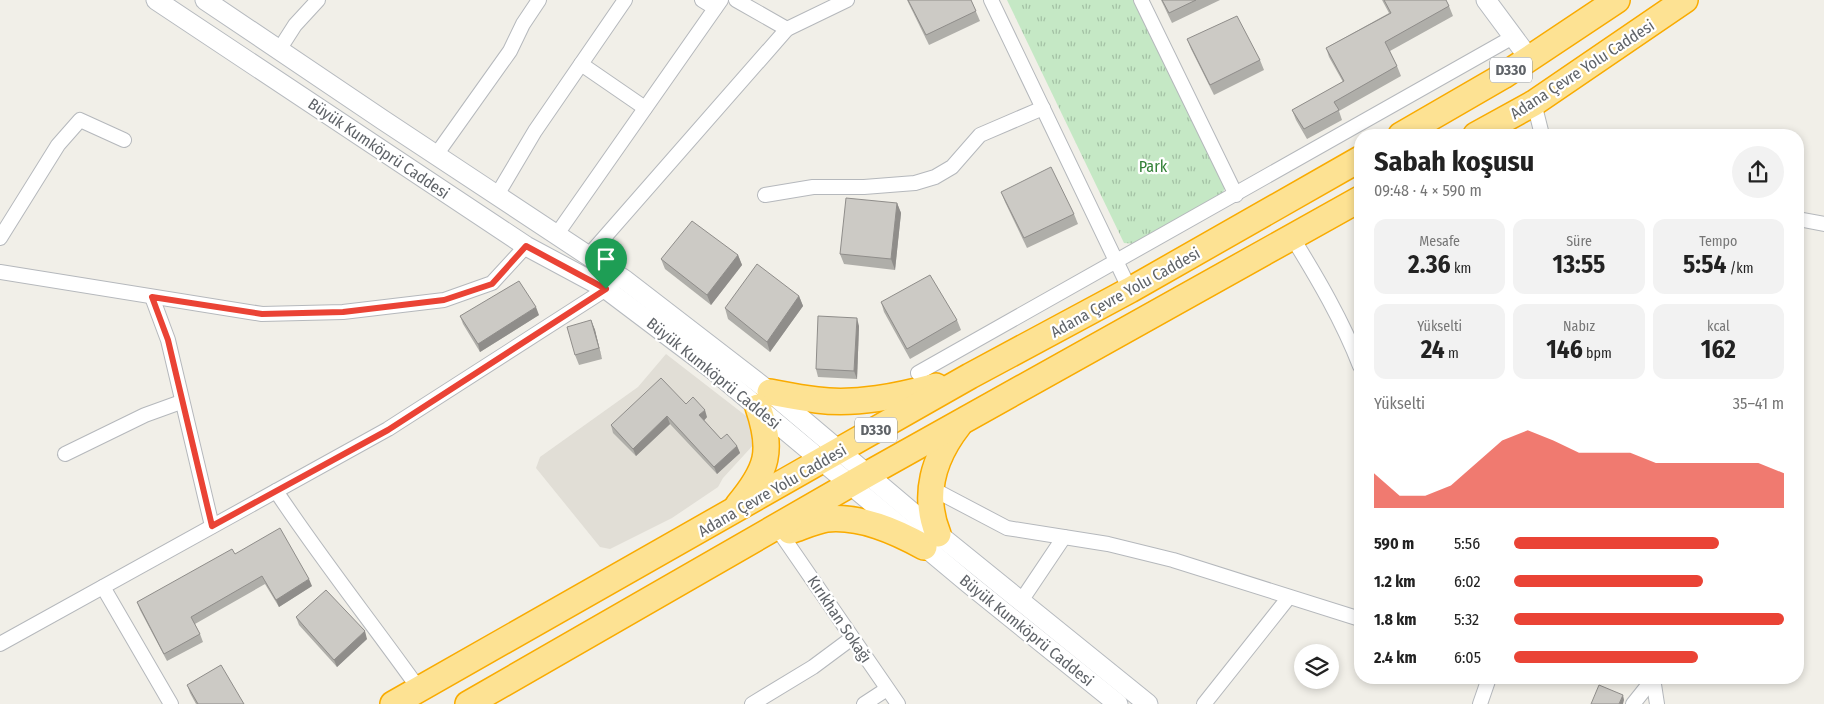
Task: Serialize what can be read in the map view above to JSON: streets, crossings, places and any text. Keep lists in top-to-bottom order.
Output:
{
  "streets": {
    "highway": ["Adana Çevre Yolu Caddesi", "D330"],
    "main road": ["Büyük Kumköprü Caddesi"],
    "street": ["Kırıkhan Sokağı"]
  },
  "crossings": [
    ["Adana Çevre Yolu Caddesi", "Büyük Kumköprü Caddesi"]
  ],
  "parks": ["Park"],
  "page": {
    "heading": ["Sabah koşusu", "09:48 · 4 × 590 m"],
    "stats": [
      ["Mesafe", "2.36 km"],
      ["Süre", "13:55"],
      ["Tempo", "5:54 /km"],
      ["Yükselti", "24 m"],
      ["Nabız", "146 bpm"],
      ["kcal", "162"]
    ],
    "chart": ["Yükselti", "35–41 m"],
    "list": [
      {
        "name": "590 m",
        "note": "5:56"
      },
      {
        "name": "1.2 km",
        "note": "6:02"
      },
      {
        "name": "1.8 km",
        "note": "5:32"
      },
      {
        "name": "2.4 km",
        "note": "6:05"
      }
    ]
  }
}
